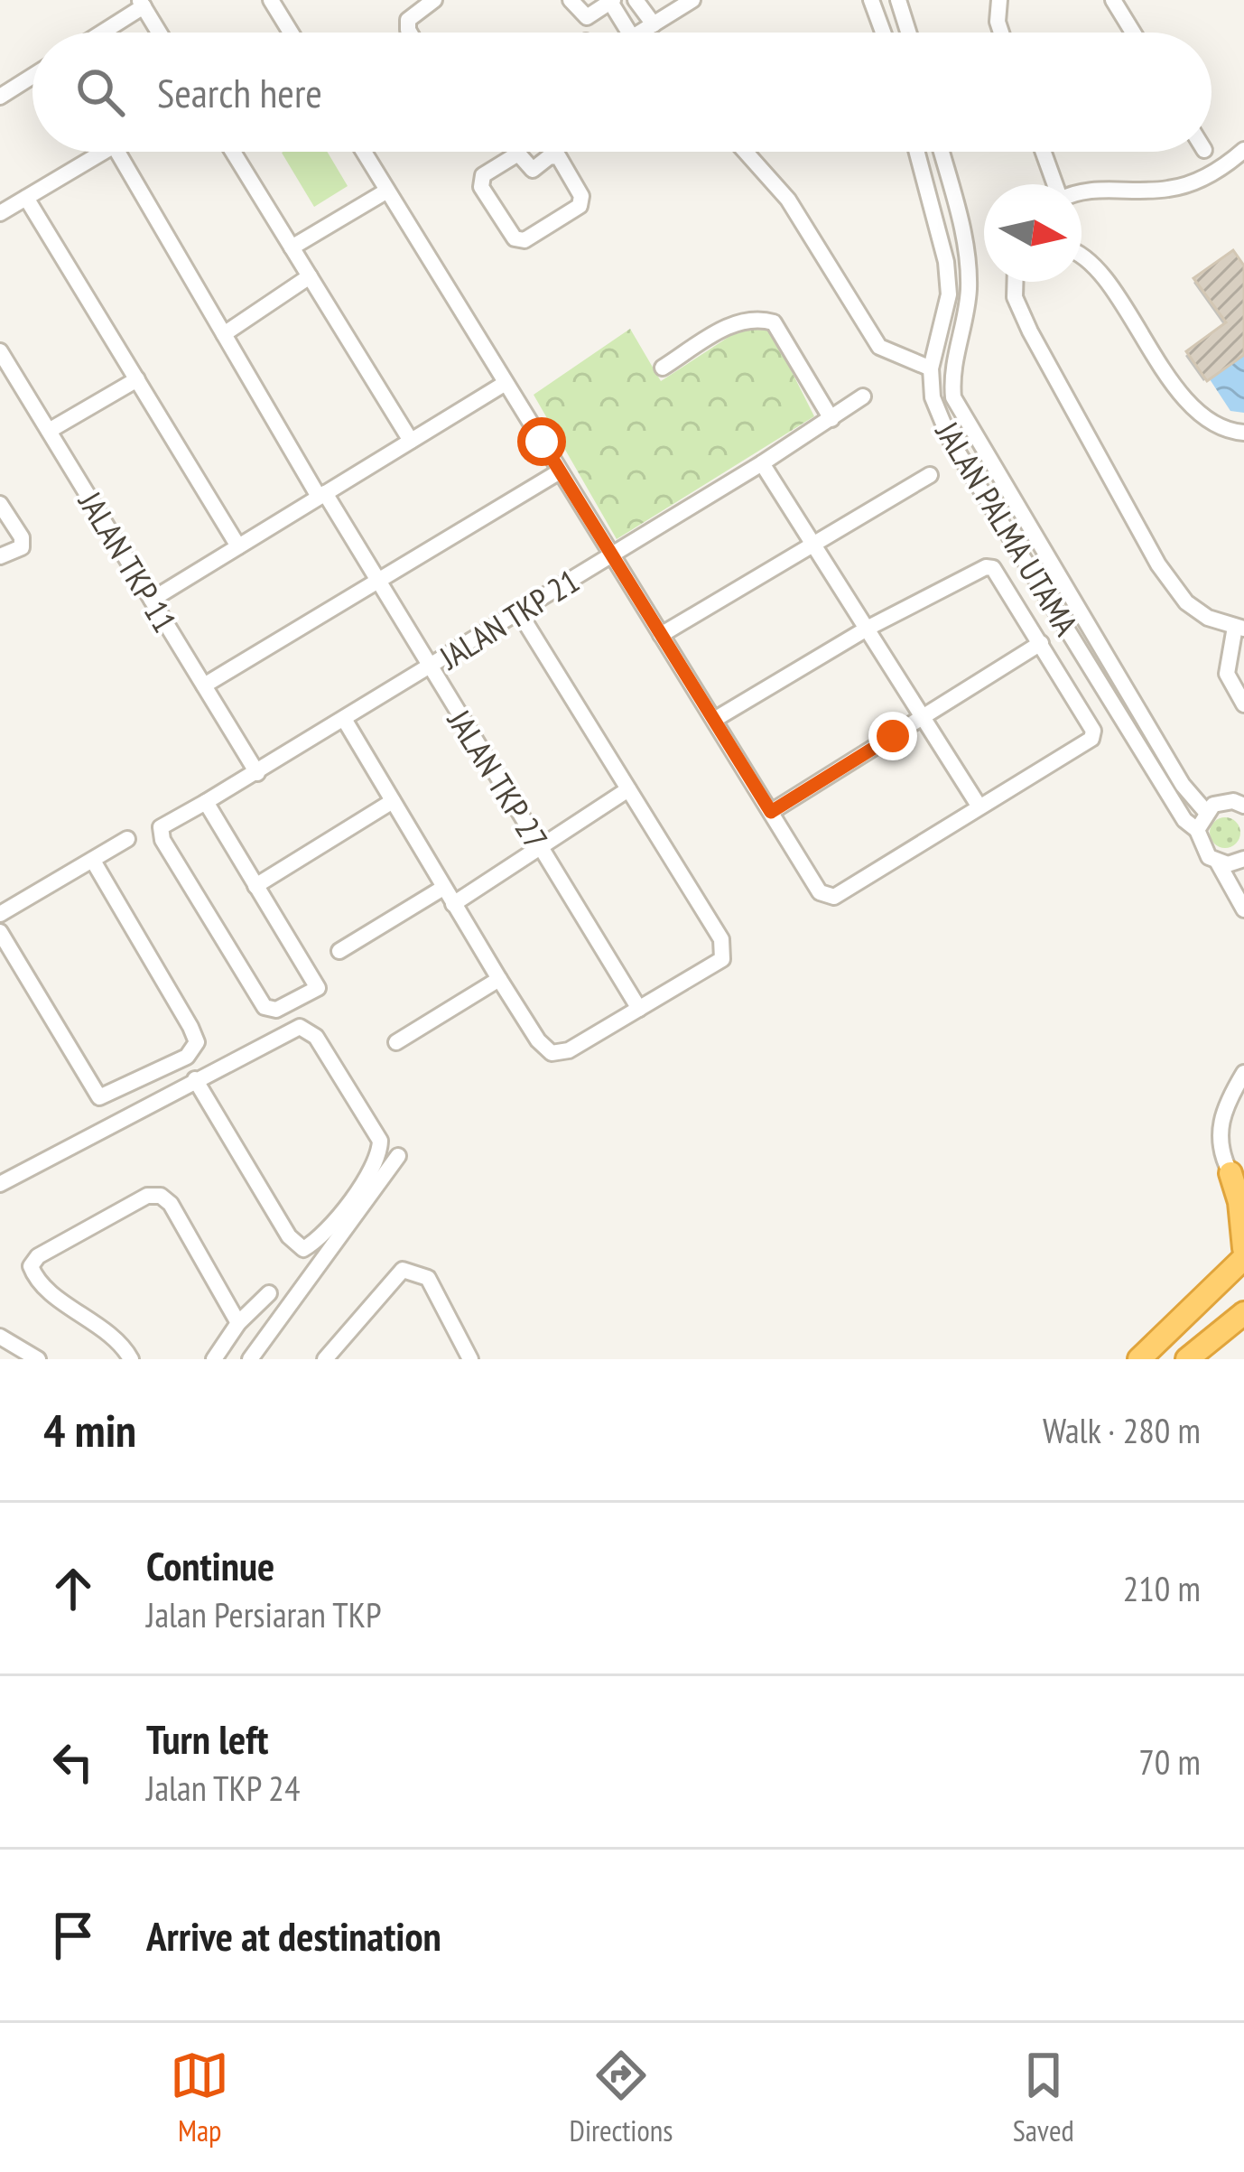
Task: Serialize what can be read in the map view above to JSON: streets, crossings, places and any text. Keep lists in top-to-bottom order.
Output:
{
  "streets": {
    "street": [
      "JALAN PALMA UTAMA",
      "JALAN TKP 11",
      "JALAN TKP 21",
      "JALAN TKP 27"
    ]
  },
  "crossings": [
    ["JALAN TKP 11", "JALAN TKP 21"],
    ["JALAN TKP 21", "JALAN TKP 27"]
  ],
  "north": "right",
  "page": {
    "search": "Search here",
    "heading": ["4 min", "Walk · 280 m"],
    "list": [
      ["Continue", "Jalan Persiaran TKP", "210 m"],
      ["Turn left", "Jalan TKP 24", "70 m"],
      "Arrive at destination"
    ],
    "nav": ["Map", "Directions", "Saved"]
  }
}
